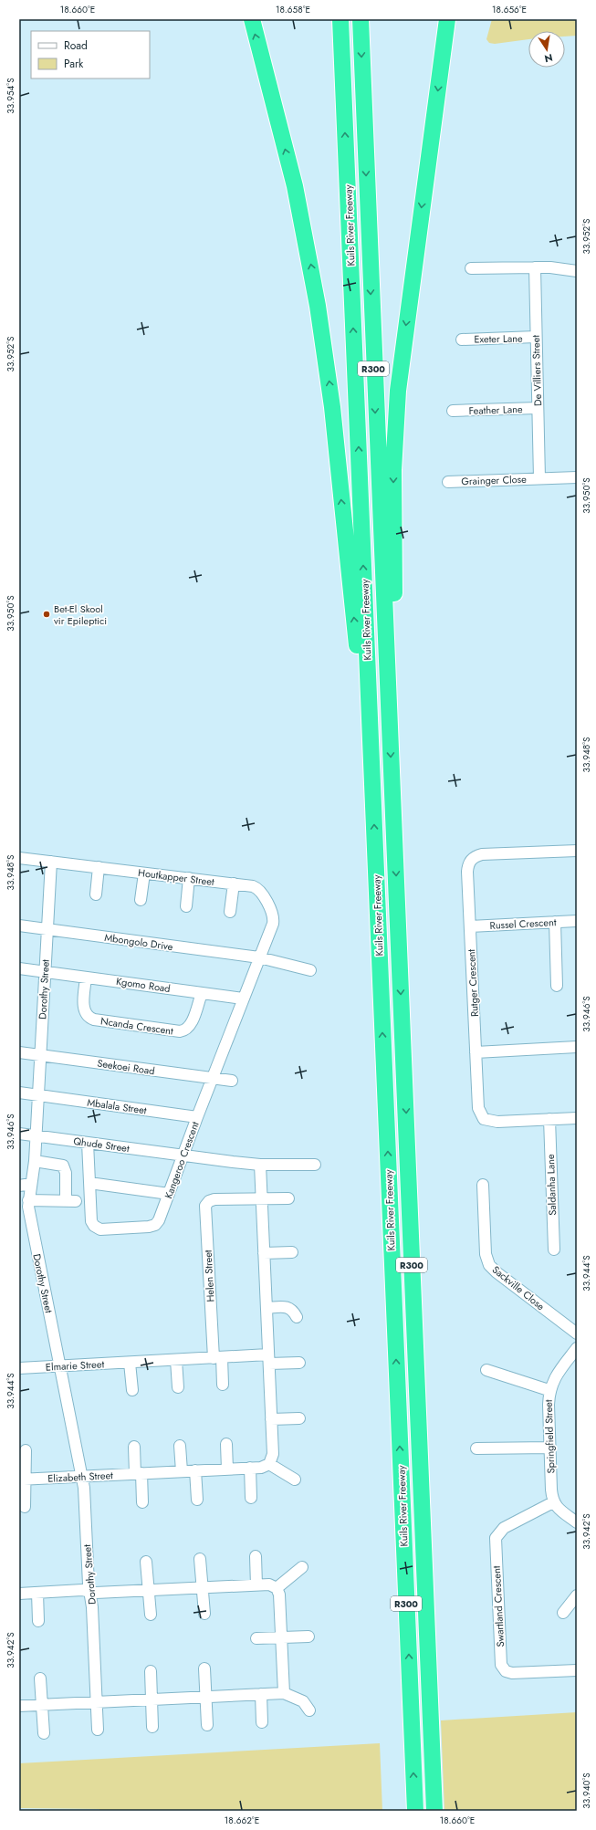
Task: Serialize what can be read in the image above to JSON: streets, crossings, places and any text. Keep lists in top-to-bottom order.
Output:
{
  "streets": {
    "highway": ["Kuils River Freeway", "R300"],
    "street": [
      "Exeter Lane",
      "De Villiers Street",
      "Feather Lane",
      "Grainger Close",
      "Houtkapper Street",
      "Russel Crescent",
      "Mbongolo Drive",
      "Rutger Crescent",
      "Kgomo Road",
      "Dorothy Street",
      "Ncanda Crescent",
      "Seekoei Road",
      "Mbalala Street",
      "Qhude Street",
      "Kangeroo Crescent",
      "Saldanha Lane",
      "Helen Street",
      "Sackville Close",
      "Elmarie Street",
      "Springfield Street",
      "Elizabeth Street",
      "Swartland Crescent"
    ]
  },
  "crossings": [
    ["Exeter Lane", "De Villiers Street"],
    ["De Villiers Street", "Feather Lane"],
    ["De Villiers Street", "Grainger Close"],
    ["Houtkapper Street", "Mbongolo Drive"],
    ["Houtkapper Street", "Dorothy Street"],
    ["Houtkapper Street", "Kangeroo Crescent"],
    ["Russel Crescent", "Rutger Crescent"],
    ["Mbongolo Drive", "Dorothy Street"],
    ["Mbongolo Drive", "Kangeroo Crescent"],
    ["Rutger Crescent", "Saldanha Lane"],
    ["Kgomo Road", "Dorothy Street"],
    ["Kgomo Road", "Ncanda Crescent"],
    ["Kgomo Road", "Kangeroo Crescent"],
    ["Dorothy Street", "Seekoei Road"],
    ["Dorothy Street", "Mbalala Street"],
    ["Dorothy Street", "Qhude Street"],
    ["Dorothy Street", "Elmarie Street"],
    ["Dorothy Street", "Elizabeth Street"],
    ["Seekoei Road", "Kangeroo Crescent"],
    ["Mbalala Street", "Kangeroo Crescent"],
    ["Qhude Street", "Kangeroo Crescent"],
    ["Helen Street", "Elmarie Street"],
    ["Springfield Street", "Swartland Crescent"]
  ],
  "places": ["Bet-El Skool vir Epileptici"],
  "legend": ["Road", "Park"],
  "north": "bottom",
  "coordinates": [
    "18.660°E",
    "18.658°E",
    "18.656°E",
    "33.954°S",
    "33.952°S",
    "33.950°S",
    "33.948°S",
    "33.946°S",
    "33.944°S",
    "33.942°S",
    "33.940°S",
    "18.662°E"
  ]
}
